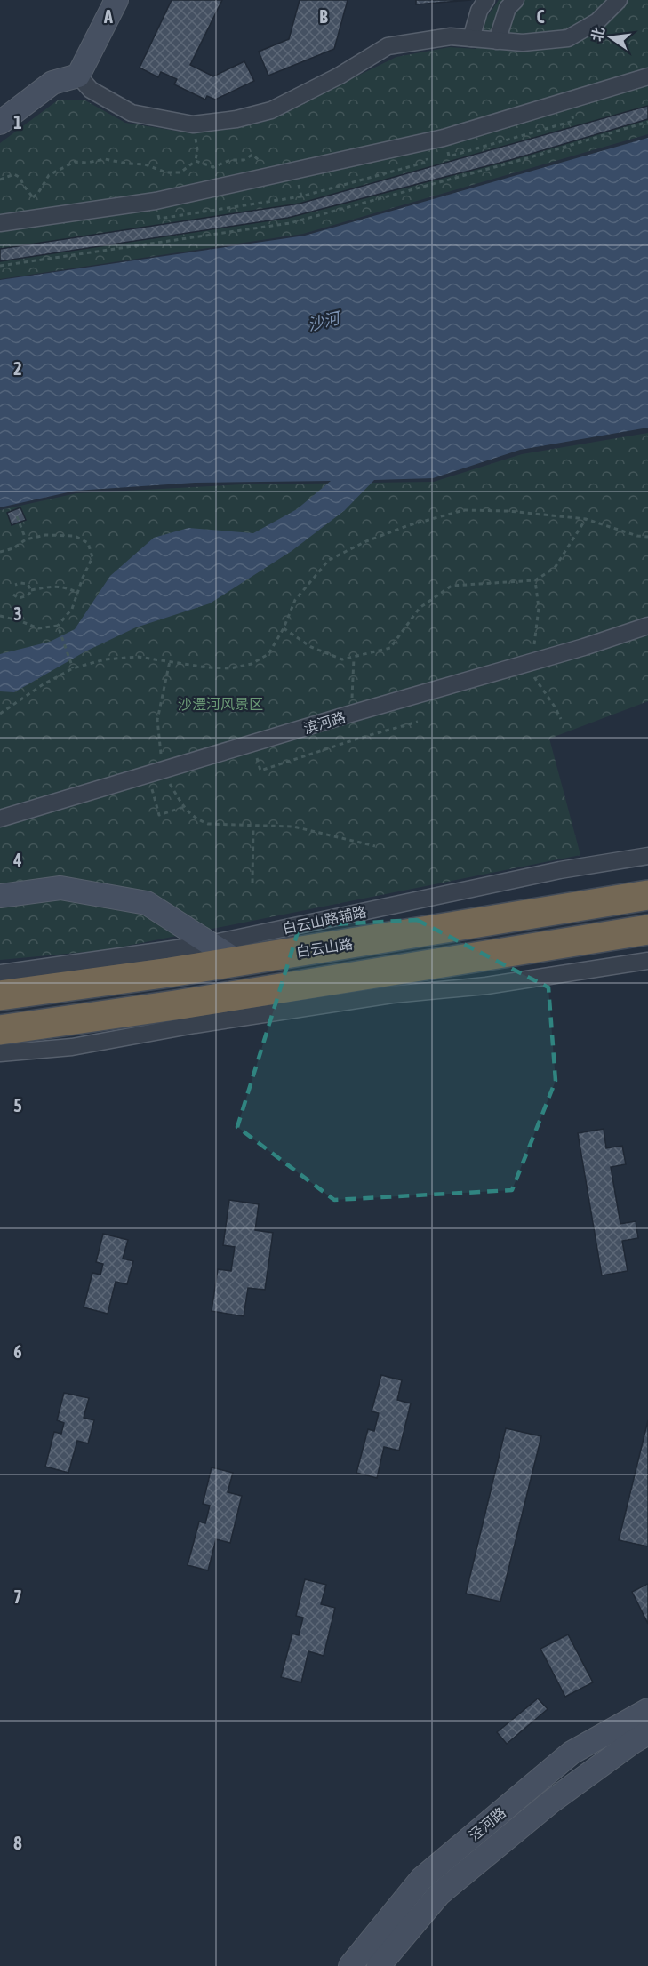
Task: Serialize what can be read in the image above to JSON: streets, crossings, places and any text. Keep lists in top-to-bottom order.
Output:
{
  "streets": {
    "highway": ["白云山路"],
    "street": ["滨河路", "白云山路辅路", "泾河路"]
  },
  "water": ["沙河"],
  "parks": ["沙澧河风景区"],
  "north": "left",
  "grid": {
    "columns": ["A", "B", "C"],
    "rows": [
      "1",
      "2",
      "3",
      "4",
      "5",
      "6",
      "7",
      "8"
    ]
  }
}
